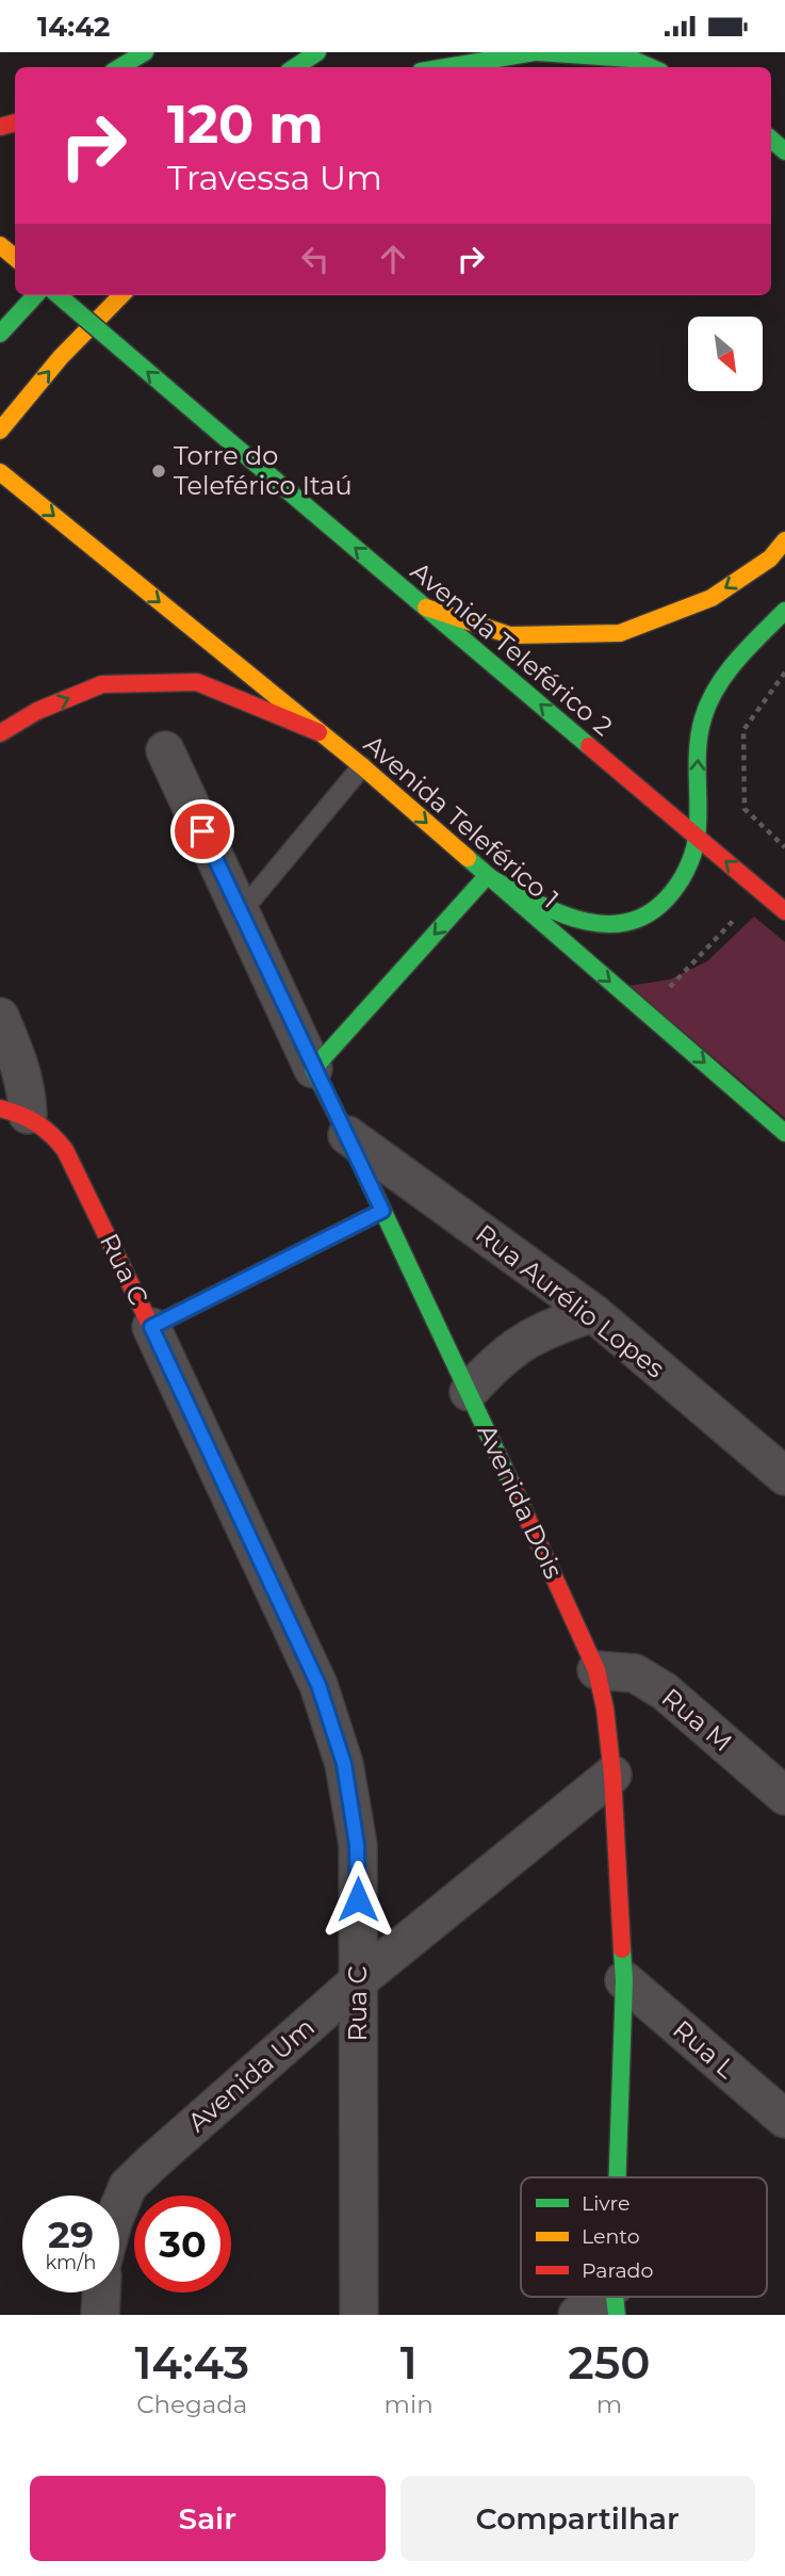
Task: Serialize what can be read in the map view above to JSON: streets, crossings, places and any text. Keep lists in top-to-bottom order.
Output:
{
  "streets": {
    "main road": [
      "Avenida Teleférico 2",
      "Avenida Teleférico 1",
      "Rua C",
      "Avenida Dois"
    ],
    "street": [
      "Rua Aurélio Lopes",
      "Rua M",
      "Rua L",
      "Avenida Um"
    ]
  },
  "crossings": [
    ["Rua C", "Avenida Um"],
    ["Rua Aurélio Lopes", "Avenida Dois"],
    ["Avenida Dois", "Rua M"],
    ["Avenida Dois", "Rua L"],
    ["Avenida Dois", "Avenida Um"]
  ],
  "one_way": ["Avenida Teleférico 2", "Avenida Teleférico 1"],
  "places": ["Torre do Teleférico Itaú"],
  "legend": ["Livre", "Lento", "Parado"],
  "north": "bottom right",
  "page": {
    "status": "14:42",
    "turn": ["120 m", "Travessa Um"],
    "speed": "29 km/h",
    "limit": "30",
    "eta": [
      "14:43",
      "Chegada",
      "1",
      "min",
      "250",
      "m"
    ],
    "buttons": ["Sair", "Compartilhar"]
  }
}
